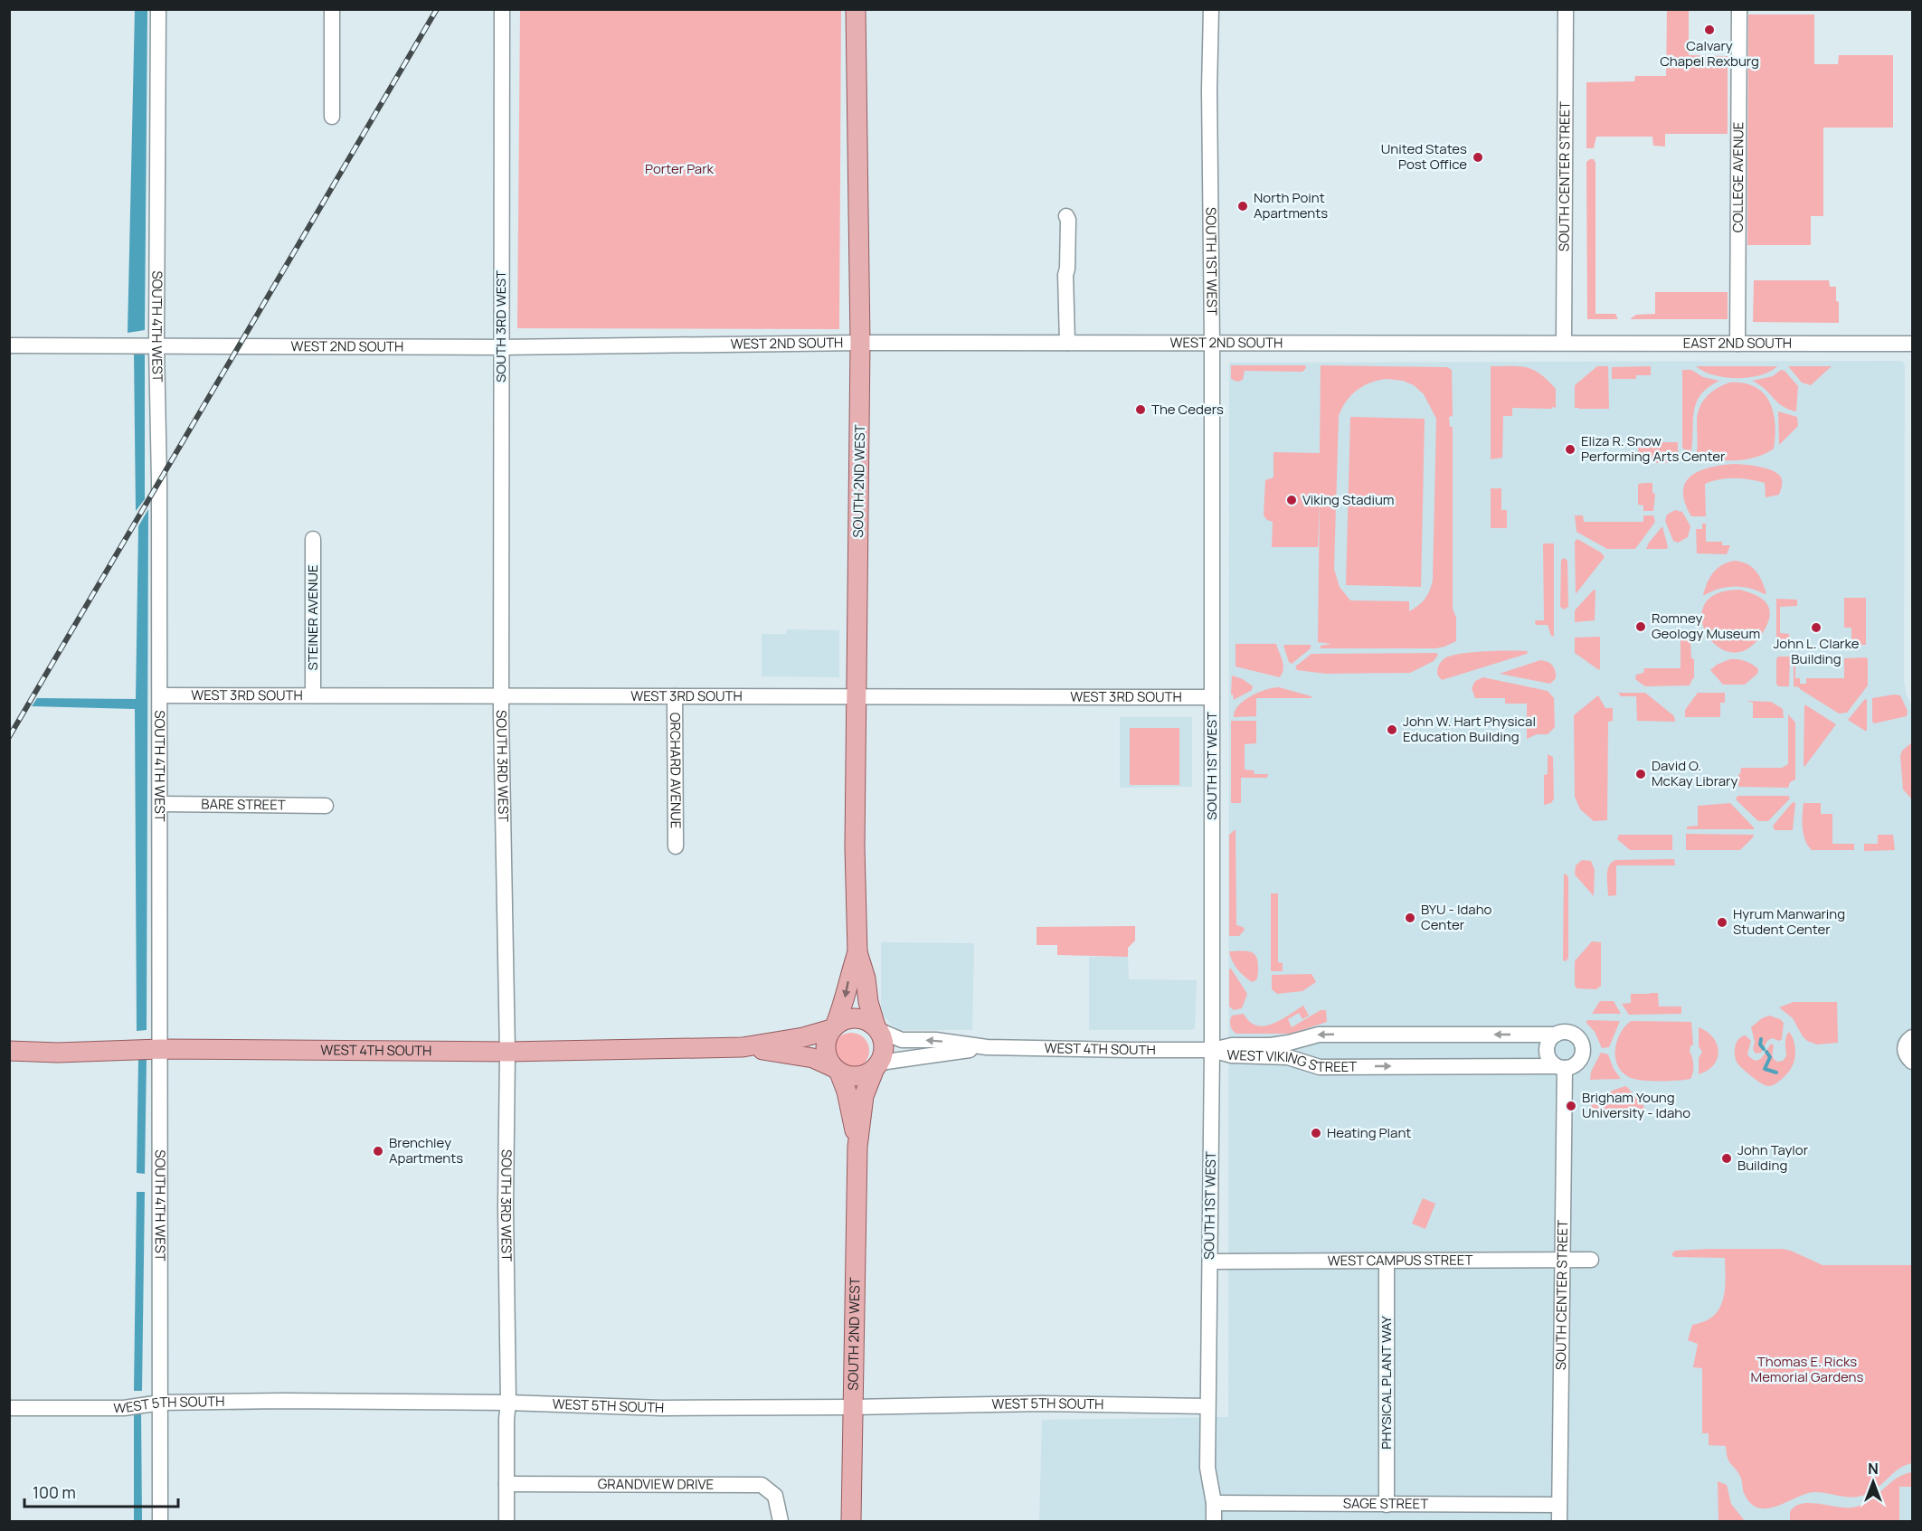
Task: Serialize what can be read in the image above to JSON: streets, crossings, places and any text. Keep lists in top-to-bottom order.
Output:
{
  "streets": {
    "main road": ["SOUTH 2ND WEST", "WEST 4TH SOUTH"],
    "street": [
      "SOUTH CENTER STREET",
      "COLLEGE AVENUE",
      "SOUTH 1ST WEST",
      "SOUTH 4TH WEST",
      "SOUTH 3RD WEST",
      "WEST 2ND SOUTH",
      "EAST 2ND SOUTH",
      "STEINER AVENUE",
      "WEST 3RD SOUTH",
      "ORCHARD AVENUE",
      "BARE STREET",
      "WEST VIKING STREET",
      "WEST CAMPUS STREET",
      "PHYSICAL PLANT WAY",
      "WEST 5TH SOUTH",
      "GRANDVIEW DRIVE",
      "SAGE STREET"
    ]
  },
  "crossings": [
    ["SOUTH CENTER STREET", "WEST 2ND SOUTH"],
    ["SOUTH CENTER STREET", "EAST 2ND SOUTH"],
    ["SOUTH CENTER STREET", "WEST VIKING STREET"],
    ["SOUTH CENTER STREET", "WEST CAMPUS STREET"],
    ["SOUTH CENTER STREET", "SAGE STREET"],
    ["COLLEGE AVENUE", "EAST 2ND SOUTH"],
    ["SOUTH 1ST WEST", "WEST 2ND SOUTH"],
    ["SOUTH 1ST WEST", "WEST 3RD SOUTH"],
    ["SOUTH 1ST WEST", "WEST 4TH SOUTH"],
    ["SOUTH 1ST WEST", "WEST VIKING STREET"],
    ["SOUTH 1ST WEST", "WEST CAMPUS STREET"],
    ["SOUTH 1ST WEST", "WEST 5TH SOUTH"],
    ["SOUTH 1ST WEST", "SAGE STREET"],
    ["SOUTH 4TH WEST", "WEST 2ND SOUTH"],
    ["SOUTH 4TH WEST", "WEST 3RD SOUTH"],
    ["SOUTH 4TH WEST", "BARE STREET"],
    ["SOUTH 4TH WEST", "WEST 4TH SOUTH"],
    ["SOUTH 4TH WEST", "WEST 5TH SOUTH"],
    ["SOUTH 3RD WEST", "WEST 2ND SOUTH"],
    ["SOUTH 3RD WEST", "WEST 3RD SOUTH"],
    ["SOUTH 3RD WEST", "WEST 4TH SOUTH"],
    ["SOUTH 3RD WEST", "WEST 5TH SOUTH"],
    ["SOUTH 3RD WEST", "GRANDVIEW DRIVE"],
    ["WEST 2ND SOUTH", "EAST 2ND SOUTH"],
    ["WEST 2ND SOUTH", "SOUTH 2ND WEST"],
    ["SOUTH 2ND WEST", "WEST 3RD SOUTH"],
    ["SOUTH 2ND WEST", "WEST 4TH SOUTH"],
    ["SOUTH 2ND WEST", "WEST 5TH SOUTH"],
    ["STEINER AVENUE", "WEST 3RD SOUTH"],
    ["WEST 3RD SOUTH", "ORCHARD AVENUE"],
    ["WEST 4TH SOUTH", "WEST VIKING STREET"],
    ["WEST CAMPUS STREET", "PHYSICAL PLANT WAY"],
    ["PHYSICAL PLANT WAY", "SAGE STREET"]
  ],
  "parks": ["Porter Park", "Thomas E. Ricks Memorial Gardens"],
  "places": [
    "Calvary Chapel Rexburg",
    "United States Post Office",
    "North Point Apartments",
    "The Ceders",
    "Eliza R. Snow Performing Arts Center",
    "Viking Stadium",
    "Romney Geology Museum",
    "John L. Clarke Building",
    "John W. Hart Physical Education Building",
    "David O. McKay Library",
    "BYU - Idaho Center",
    "Hyrum Manwaring Student Center",
    "Brigham Young University - Idaho",
    "Heating Plant",
    "Brenchley Apartments",
    "John Taylor Building"
  ],
  "scale_bar": "100 m",
  "north": "top"
}
